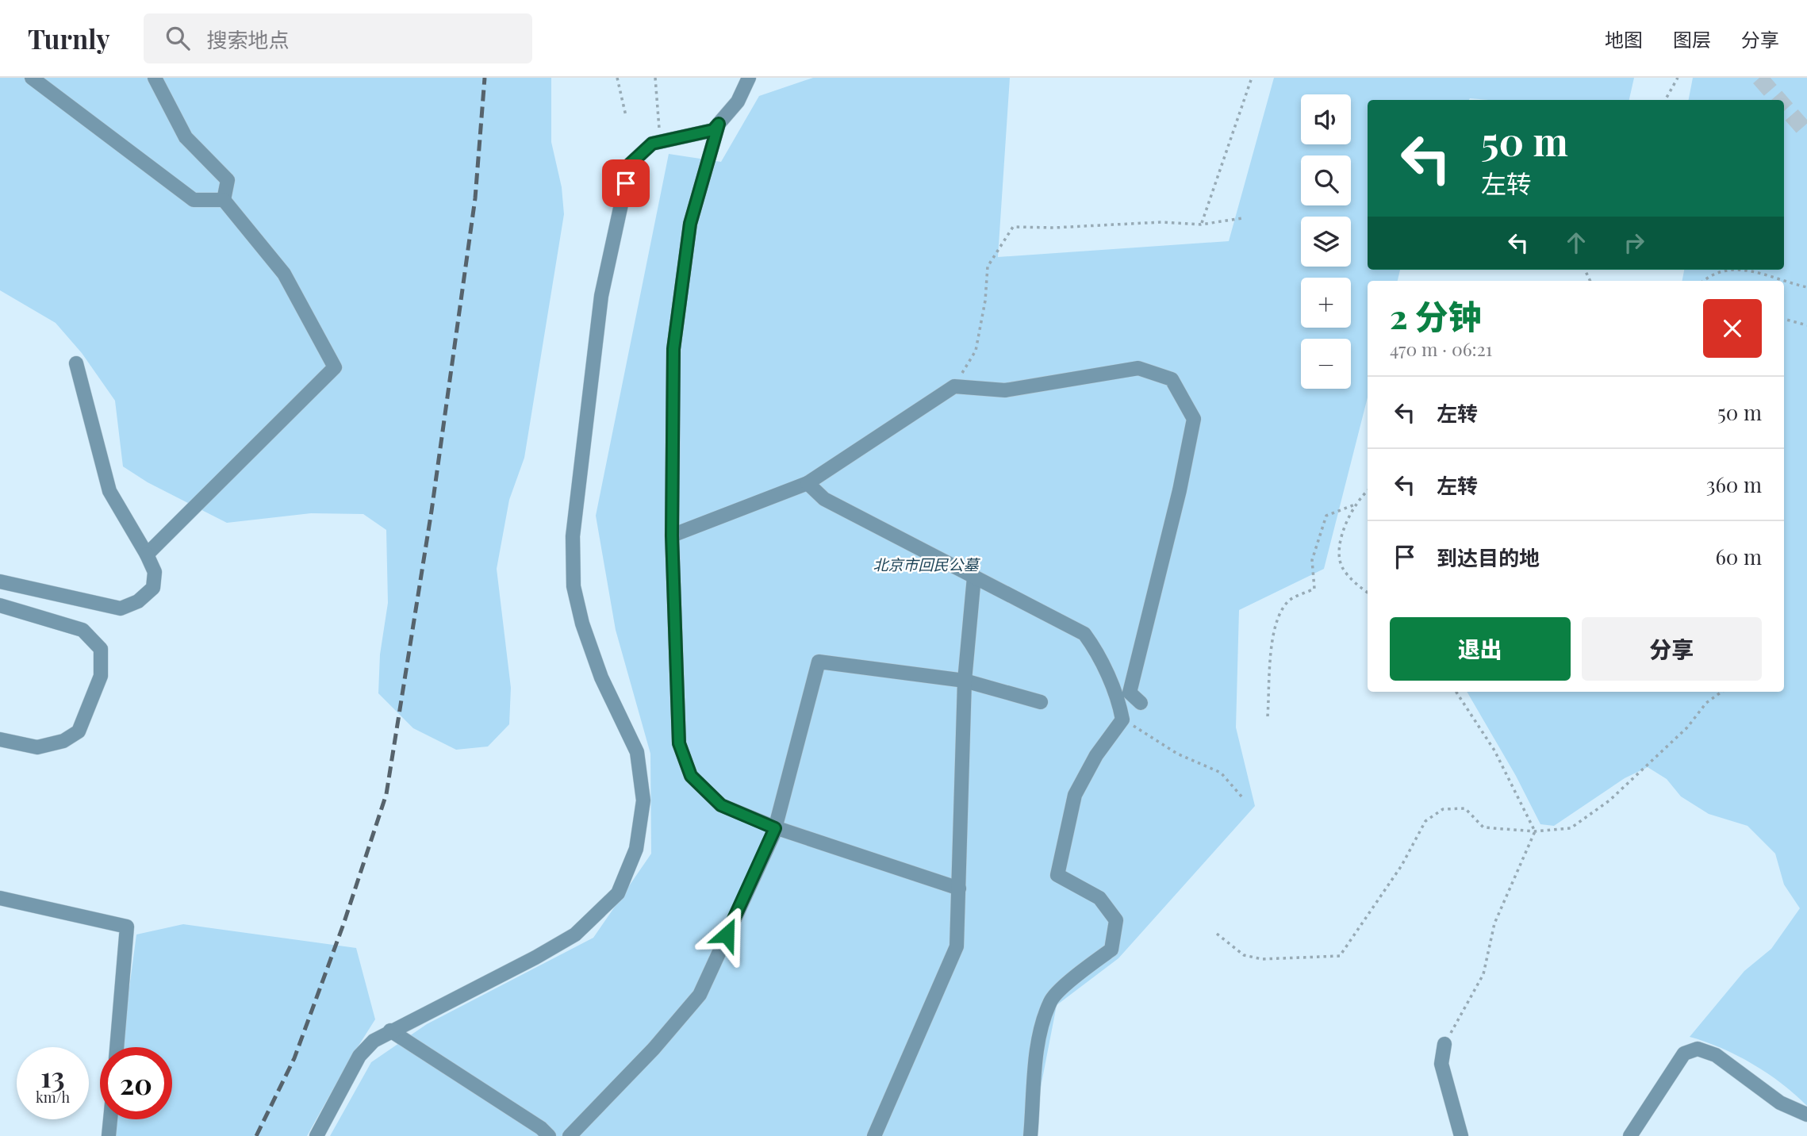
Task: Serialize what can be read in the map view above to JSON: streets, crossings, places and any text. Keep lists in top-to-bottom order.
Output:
{
  "parks": ["北京市回民公墓"],
  "page": {
    "header": "Turnly",
    "search": "搜索地点",
    "nav": ["地图", "图层", "分享"],
    "map_buttons": ["+", "−"],
    "turn": ["50 m", "左转"],
    "heading": ["2 分钟", "470 m · 06:21"],
    "list": [
      {
        "name": "左转",
        "value": "50 m"
      },
      {
        "name": "左转",
        "value": "360 m"
      },
      {
        "name": "到达目的地",
        "value": "60 m"
      }
    ],
    "buttons": ["退出", "分享"],
    "speed": "13 km/h",
    "limit": "20"
  }
}
